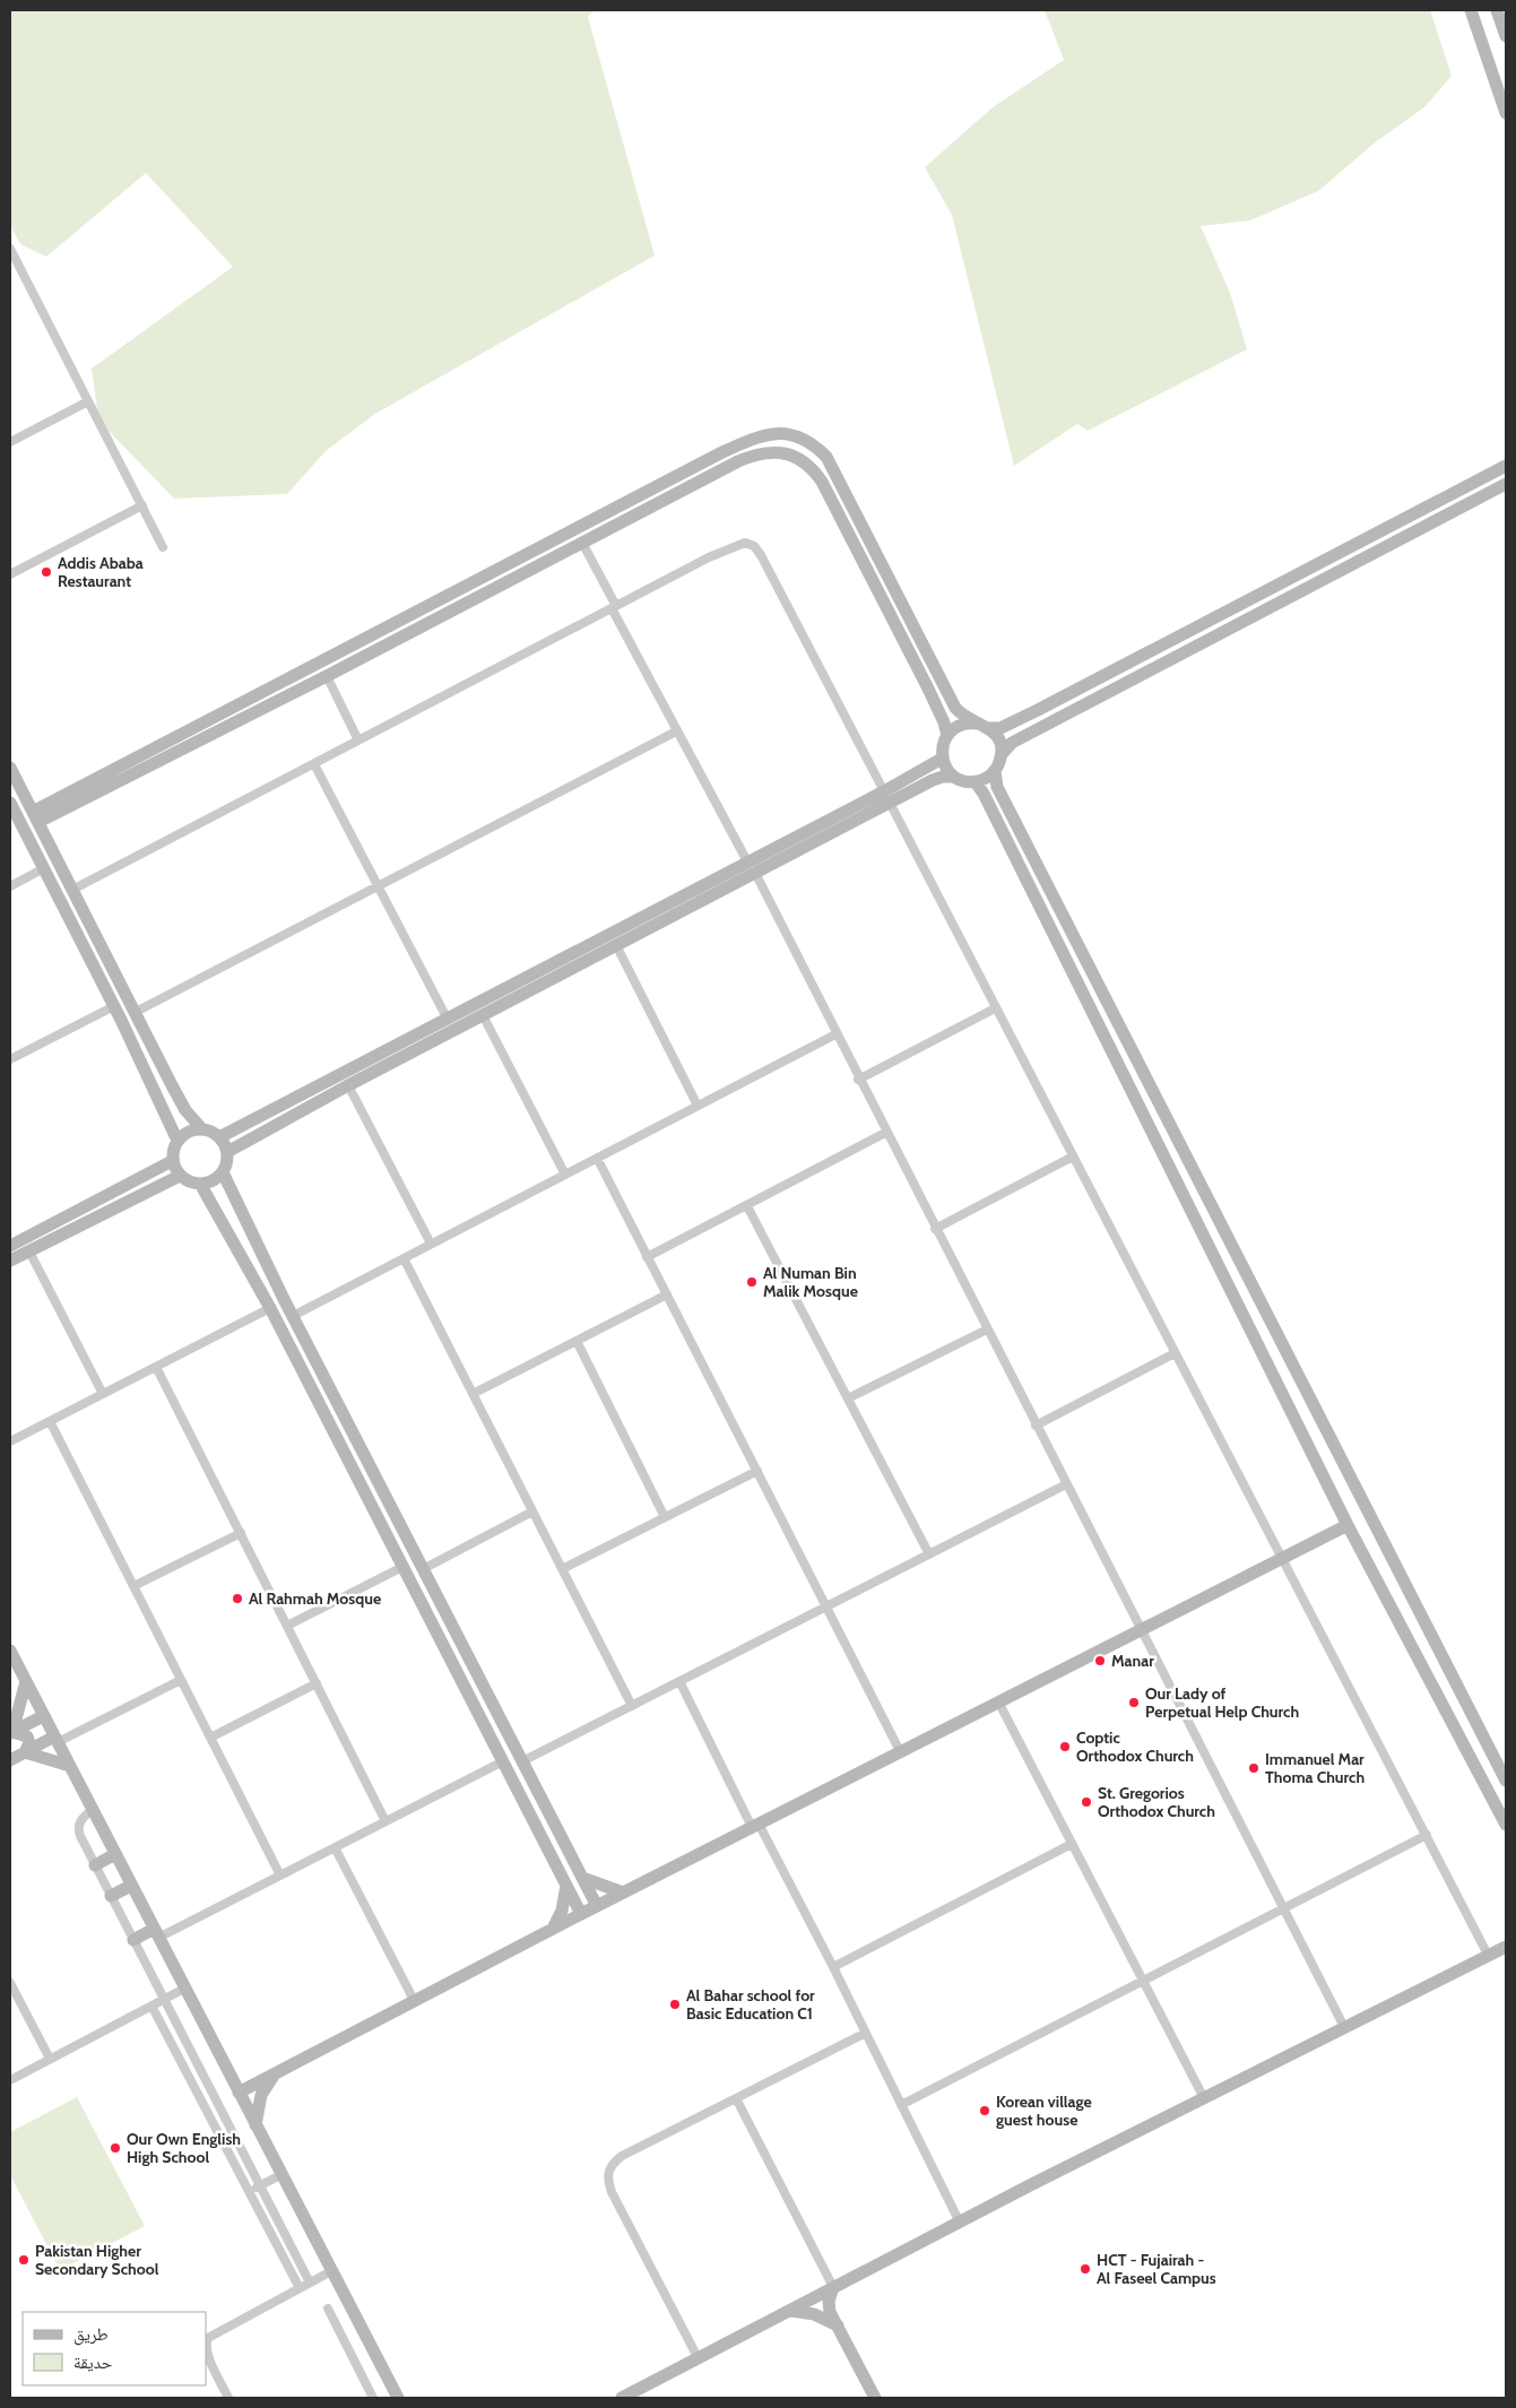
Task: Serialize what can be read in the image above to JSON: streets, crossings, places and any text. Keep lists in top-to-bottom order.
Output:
{
  "places": [
    "Addis Ababa Restaurant",
    "Al Numan Bin Malik Mosque",
    "Al Rahmah Mosque",
    "Manar",
    "Our Lady of Perpetual Help Church",
    "Coptic Orthodox Church",
    "Immanuel Mar Thoma Church",
    "St. Gregorios Orthodox Church",
    "Al Bahar school for Basic Education C1",
    "Korean village guest house",
    "Our Own English High School",
    "Pakistan Higher Secondary School",
    "HCT - Fujairah - Al Faseel Campus"
  ],
  "legend": ["طريق", "حديقة"]
}
